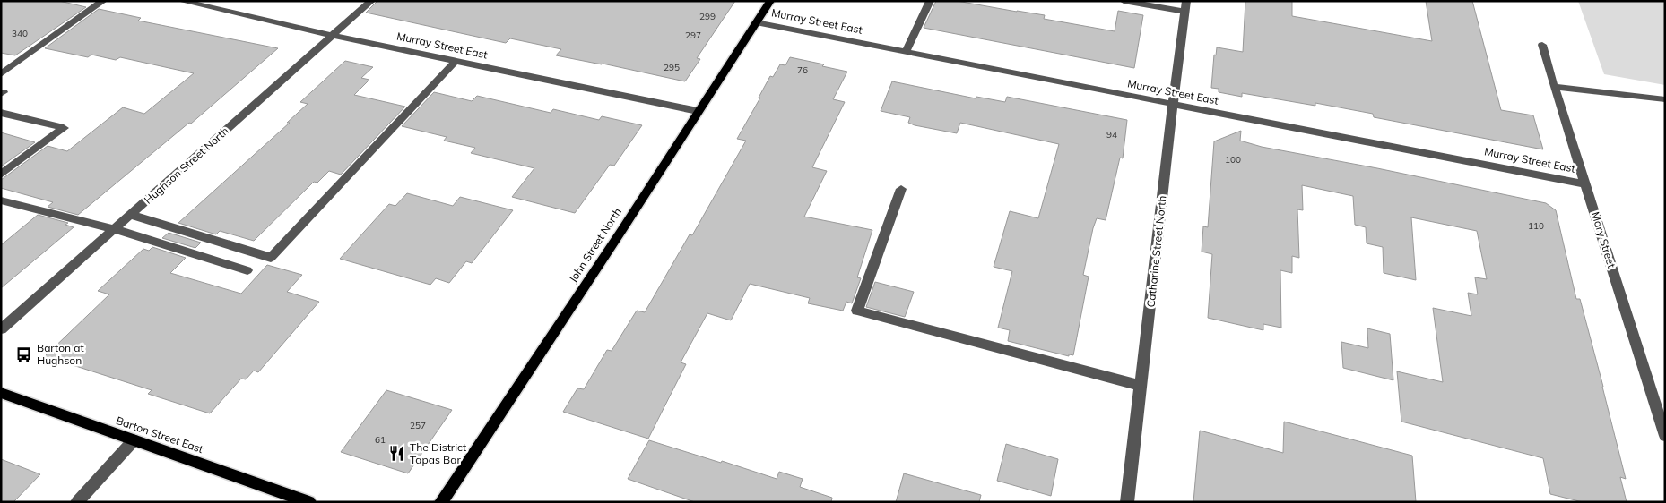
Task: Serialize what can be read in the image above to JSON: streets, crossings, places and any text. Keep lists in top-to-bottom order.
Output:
{
  "streets": {
    "main road": ["John Street North", "Barton Street East"],
    "street": [
      "Murray Street East",
      "Hughson Street North",
      "Mary Street",
      "Catharine Street North"
    ]
  },
  "crossings": [
    ["Murray Street East", "Hughson Street North"],
    ["Murray Street East", "Mary Street"],
    ["Murray Street East", "John Street North"],
    ["Murray Street East", "Catharine Street North"]
  ],
  "places": {
    "bus stop": ["Barton at Hughson"],
    "restaurant": ["The District Tapas Bar"]
  },
  "house_numbers": [
    "299",
    "340",
    "297",
    "295",
    "76",
    "94",
    "100",
    "110",
    "257",
    "61"
  ]
}
